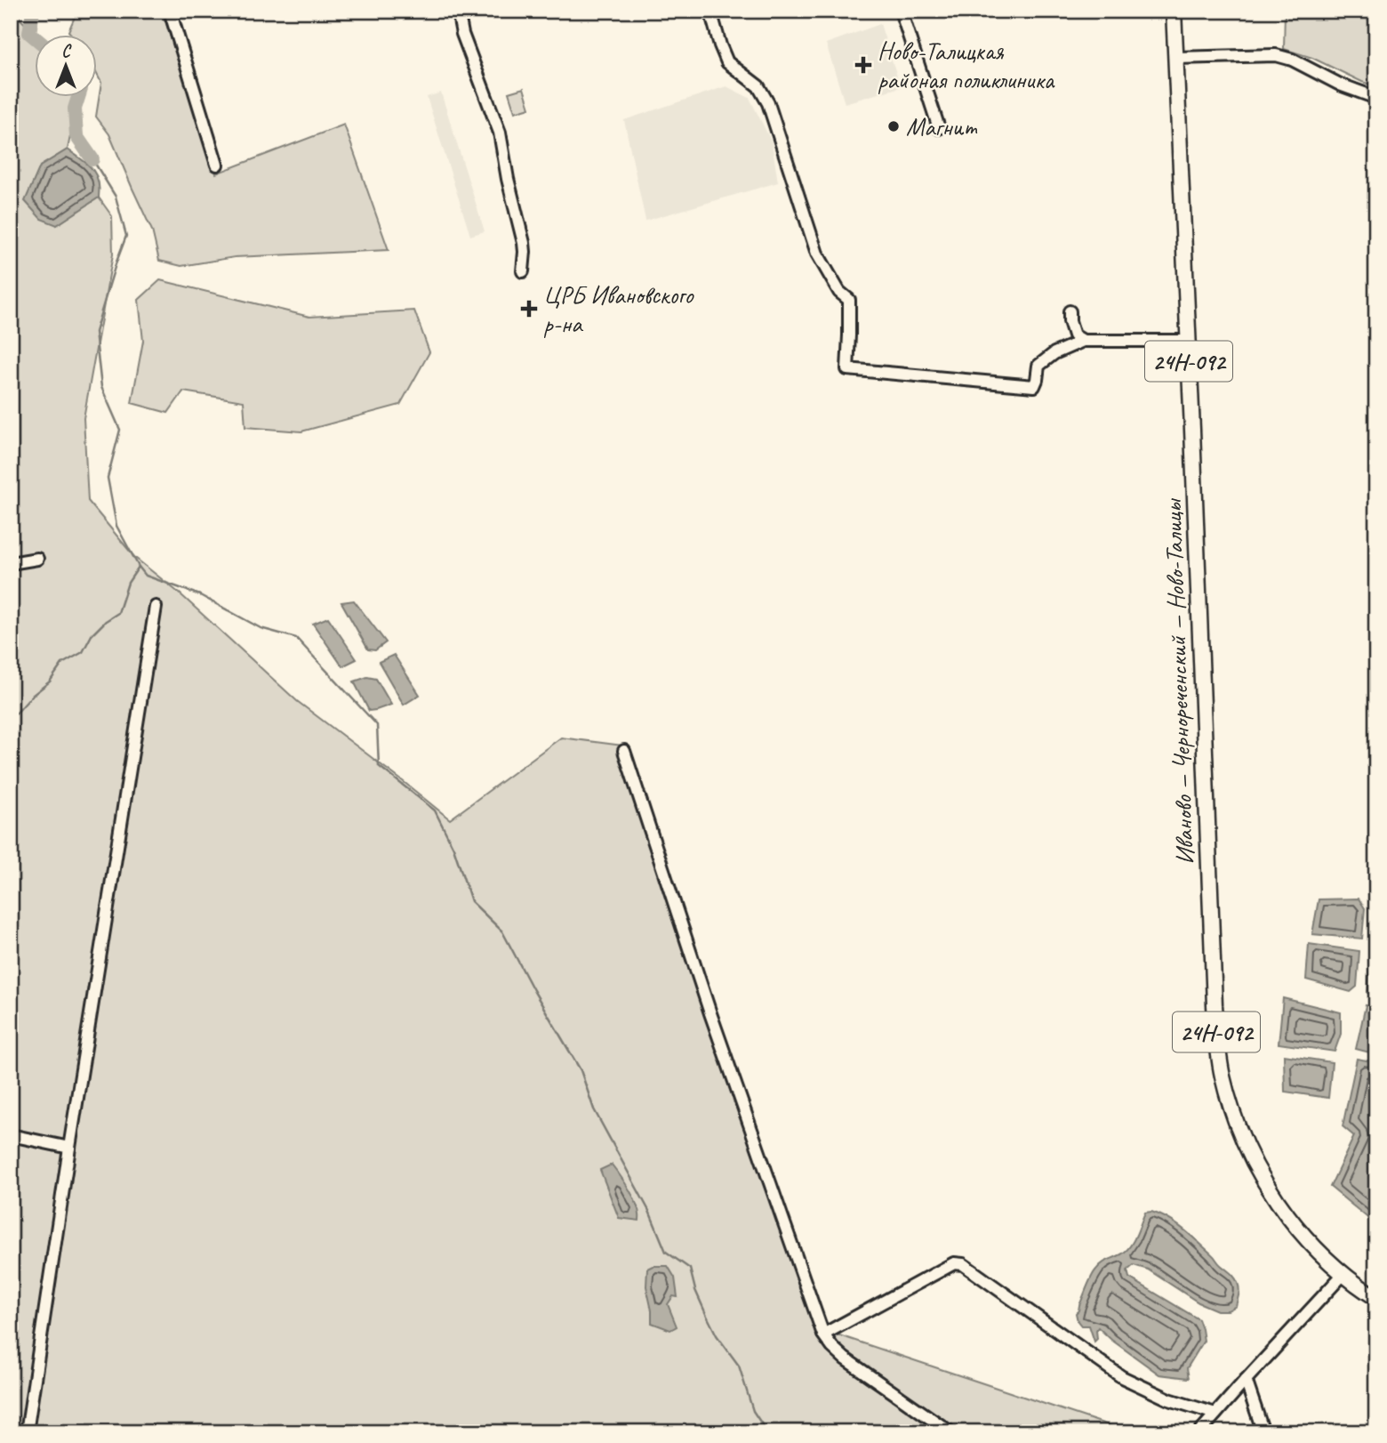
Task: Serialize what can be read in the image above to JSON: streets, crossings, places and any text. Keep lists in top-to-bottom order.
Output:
{
  "streets": {
    "main road": ["24Н-092", "Иваново — Чернореченский — Ново-Талицы"]
  },
  "places": {
    "health": ["Ново-Талицкая районая поликлиника", "ЦРБ Ивановского р-на"],
    "other": ["Магнит"]
  },
  "north": "top"
}
